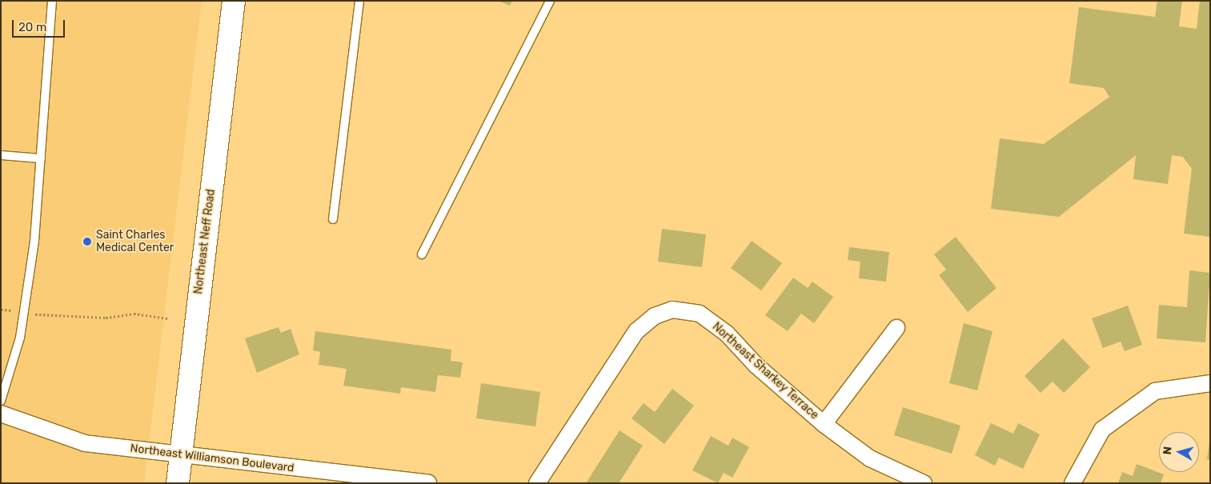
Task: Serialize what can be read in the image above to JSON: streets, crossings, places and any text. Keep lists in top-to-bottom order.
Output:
{
  "streets": {
    "main road": ["Northeast Neff Road"],
    "street": ["Northeast Sharkey Terrace", "Northeast Williamson Boulevard"]
  },
  "crossings": [
    ["Northeast Neff Road", "Northeast Williamson Boulevard"]
  ],
  "places": ["Saint Charles Medical Center"],
  "scale_bar": "20 m",
  "north": "left"
}
